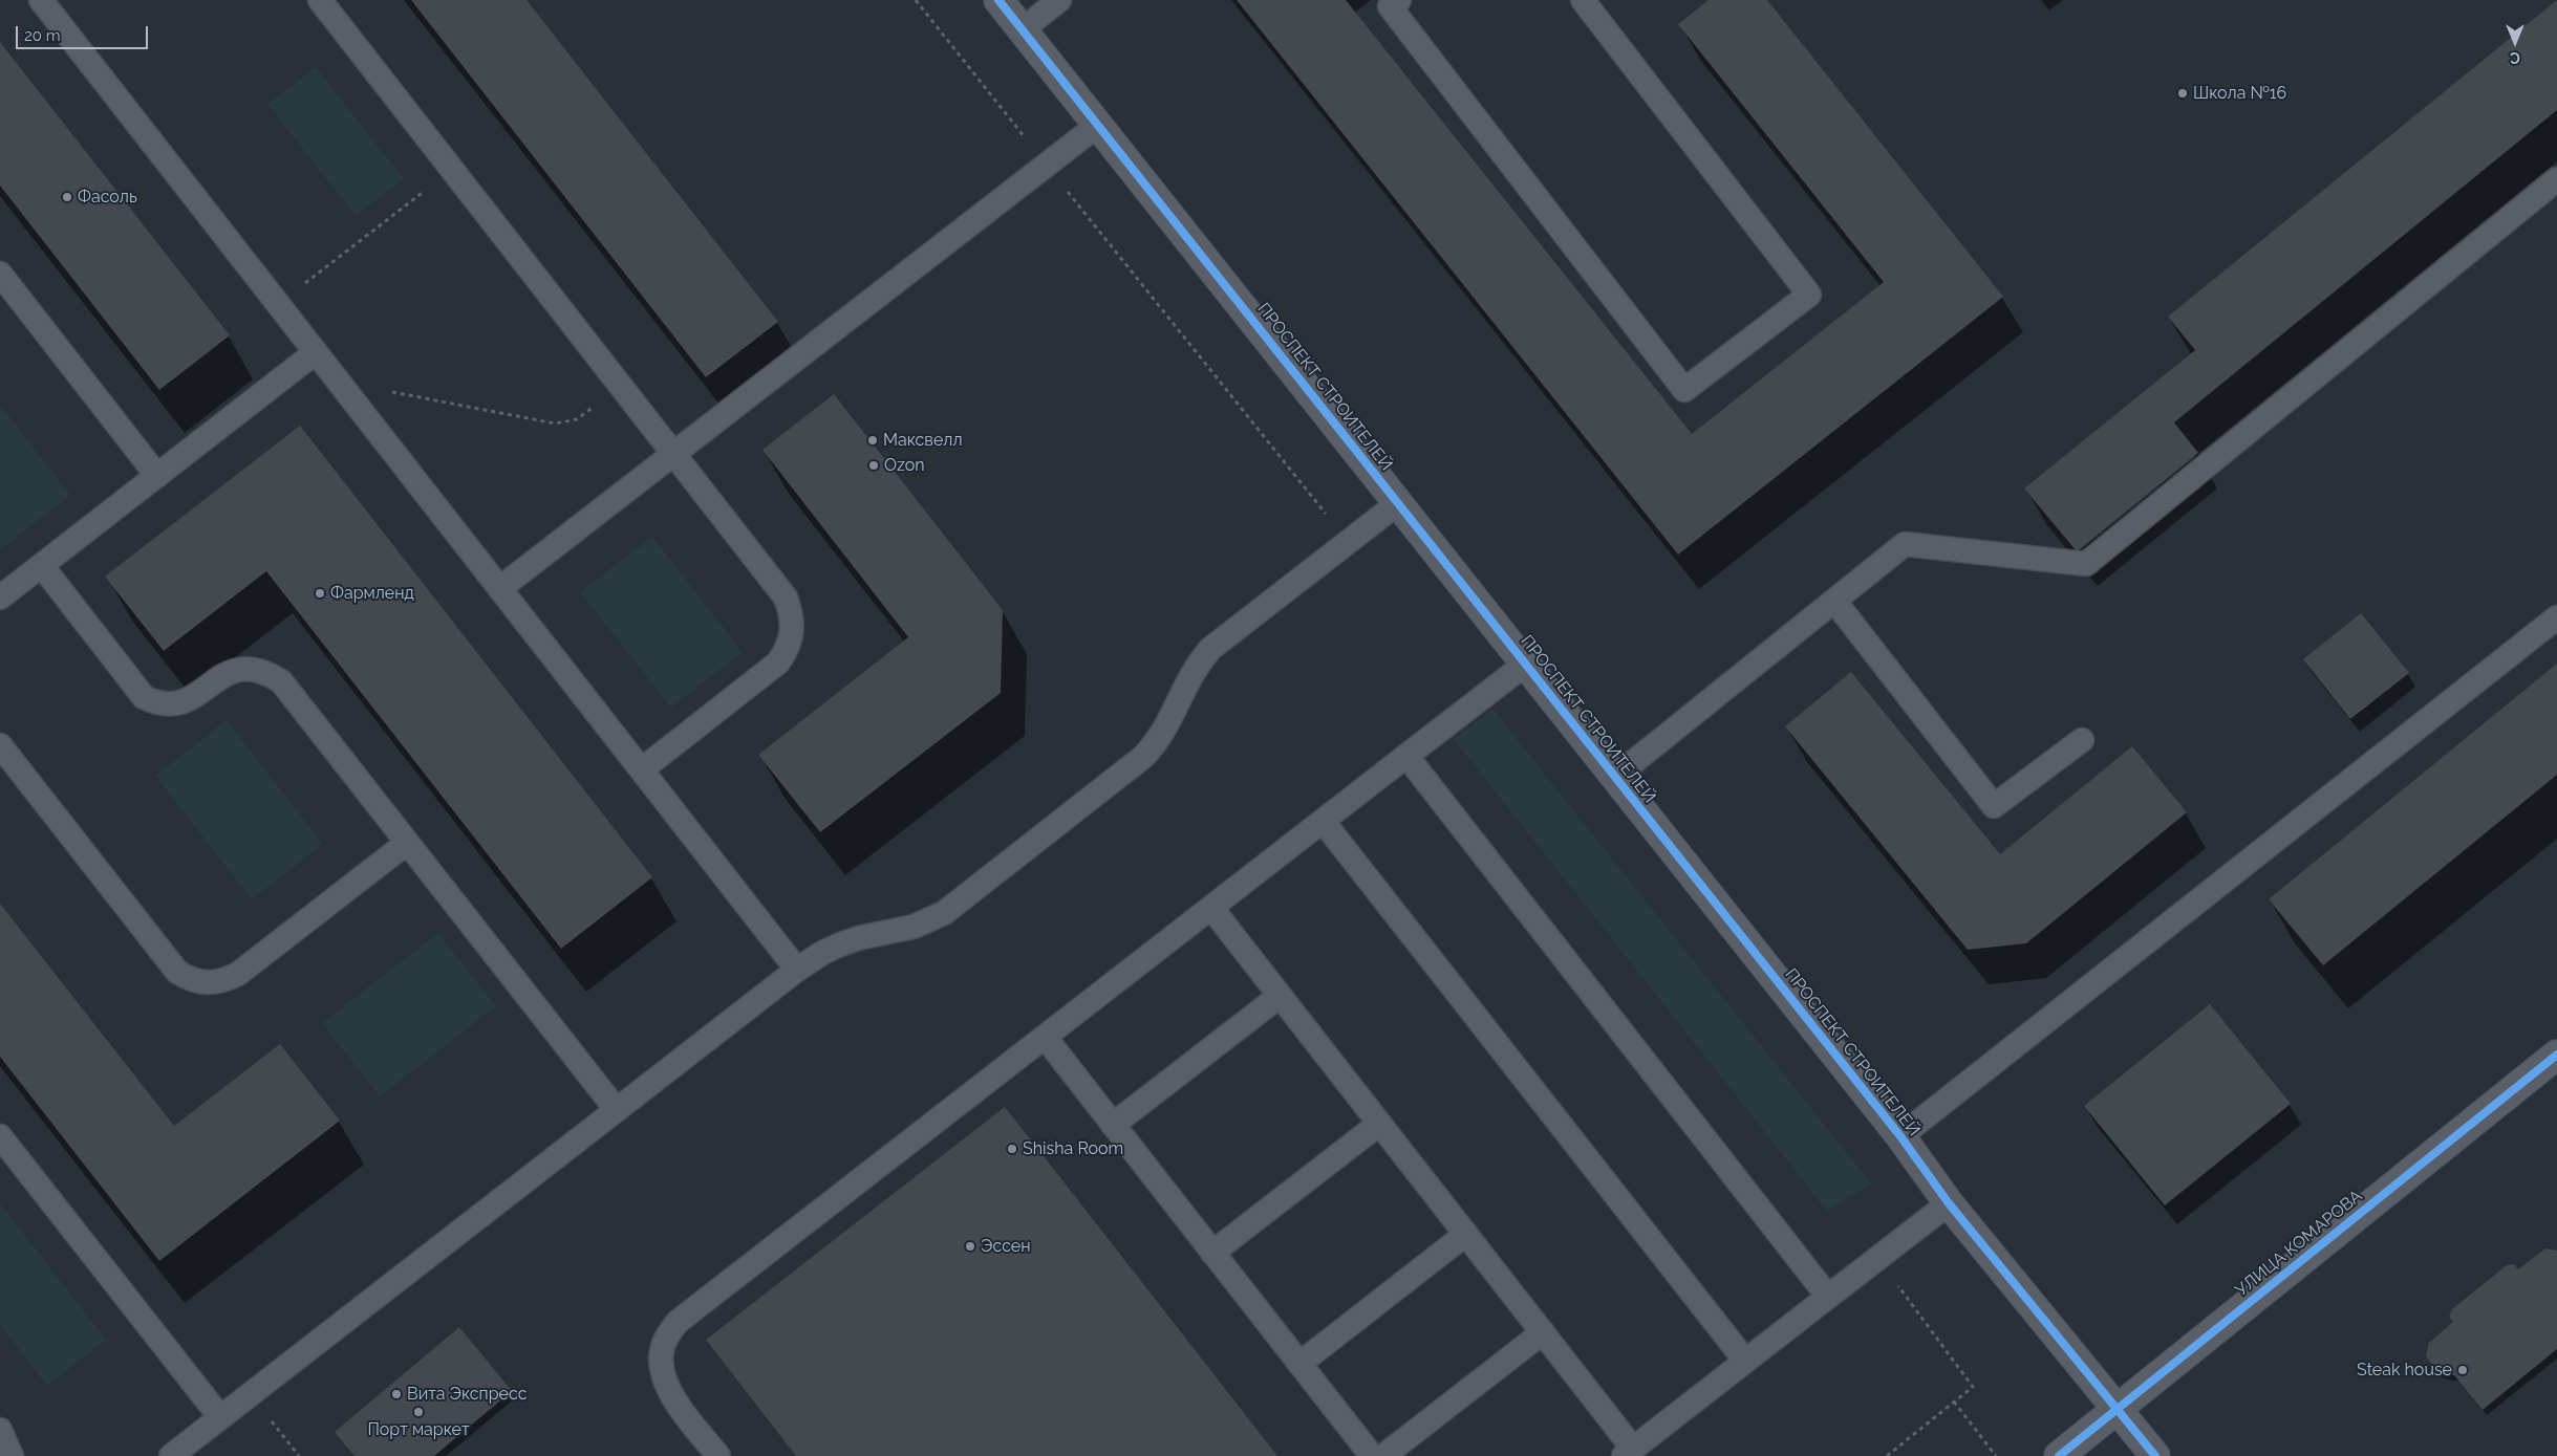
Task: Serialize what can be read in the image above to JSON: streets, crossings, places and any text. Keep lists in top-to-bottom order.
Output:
{
  "streets": {
    "street": ["ПРОСПЕКТ СТРОИТЕЛЕЙ", "УЛИЦА КОМАРОВА"]
  },
  "crossings": [
    ["ПРОСПЕКТ СТРОИТЕЛЕЙ", "УЛИЦА КОМАРОВА"]
  ],
  "places": [
    "Школа №16",
    "Фасоль",
    "Максвелл",
    "Ozon",
    "Фармленд",
    "Shisha Room",
    "Эссен",
    "Steak house",
    "Вита Экспресс",
    "Порт маркет"
  ],
  "scale_bar": "20 m",
  "north": "bottom"
}
